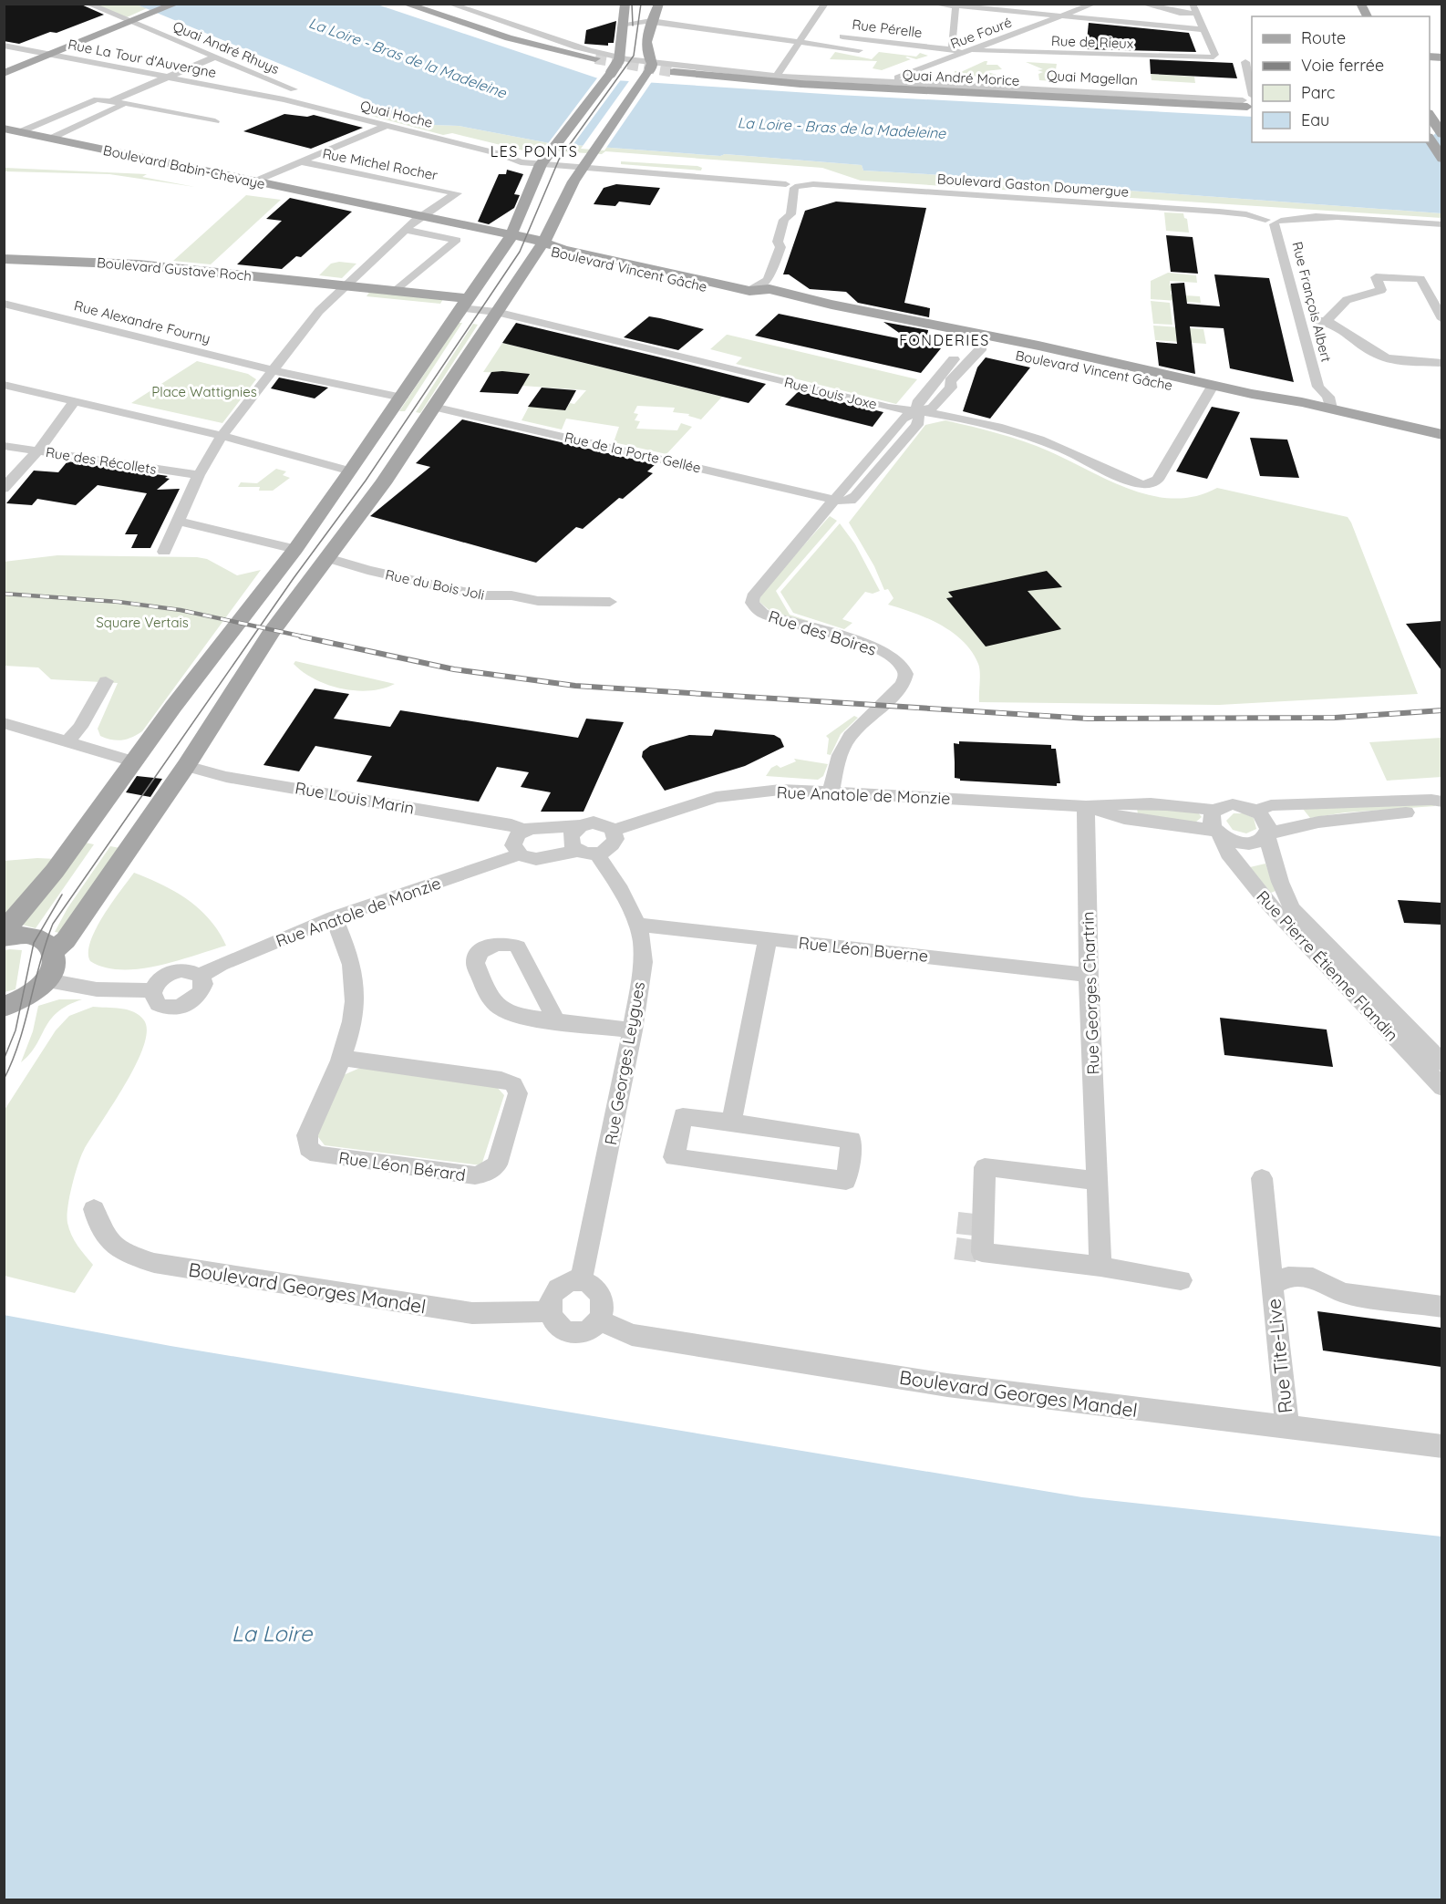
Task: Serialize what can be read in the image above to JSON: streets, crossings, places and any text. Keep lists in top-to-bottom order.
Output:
{
  "streets": {
    "main road": [
      "Quai André Morice",
      "Boulevard Babin-Chevaye",
      "Boulevard Gustave Roch",
      "Boulevard Vincent Gâche"
    ],
    "street": [
      "Rue Pérelle",
      "Rue Fouré",
      "Rue de Rieux",
      "Quai André Rhuys",
      "Rue La Tour d'Auvergne",
      "Quai Magellan",
      "Quai Hoche",
      "Rue Michel Rocher",
      "Boulevard Gaston Doumergue",
      "Rue François Albert",
      "Rue Alexandre Fourny",
      "Rue Louis Joxe",
      "Rue de la Porte Gellée",
      "Rue des Récollets",
      "Rue du Bois Joli",
      "Rue des Boires",
      "Rue Anatole de Monzie",
      "Rue Louis Marin",
      "Rue Léon Buerne",
      "Rue Pierre Étienne Flandin",
      "Rue Georges Chartrin",
      "Rue Georges Leygues",
      "Rue Léon Bérard",
      "Boulevard Georges Mandel",
      "Rue Tite-Live"
    ]
  },
  "crossings": [
    ["Rue Pérelle", "Rue Fouré"],
    ["Rue Pérelle", "Rue de Rieux"],
    ["Rue Fouré", "Rue de Rieux"],
    ["Rue Fouré", "Quai Magellan"],
    ["Quai André Rhuys", "Rue La Tour d'Auvergne"],
    ["Quai André Rhuys", "Quai Hoche"],
    ["Rue La Tour d'Auvergne", "Quai Hoche"],
    ["Quai André Morice", "Quai Magellan"],
    ["Quai Hoche", "Boulevard Gaston Doumergue"],
    ["Rue Michel Rocher", "Boulevard Babin-Chevaye"],
    ["Boulevard Babin-Chevaye", "Boulevard Vincent Gâche"],
    ["Boulevard Gaston Doumergue", "Rue François Albert"],
    ["Boulevard Gustave Roch", "Rue Louis Joxe"],
    ["Boulevard Vincent Gâche", "Rue François Albert"],
    ["Boulevard Vincent Gâche", "Rue Louis Joxe"],
    ["Rue de la Porte Gellée", "Rue des Boires"],
    ["Rue des Boires", "Rue Anatole de Monzie"],
    ["Rue Anatole de Monzie", "Rue Louis Marin"],
    ["Rue Anatole de Monzie", "Rue Pierre Étienne Flandin"],
    ["Rue Anatole de Monzie", "Rue Georges Chartrin"],
    ["Rue Anatole de Monzie", "Rue Georges Leygues"],
    ["Rue Anatole de Monzie", "Rue Léon Bérard"],
    ["Rue Léon Buerne", "Rue Georges Chartrin"],
    ["Rue Léon Buerne", "Rue Georges Leygues"],
    ["Rue Georges Leygues", "Boulevard Georges Mandel"],
    ["Boulevard Georges Mandel", "Rue Tite-Live"]
  ],
  "districts": ["LES PONTS", "FONDERIES"],
  "water": ["La Loire - Bras de la Madeleine", "La Loire"],
  "parks": ["Place Wattignies", "Square Vertais"],
  "legend": [
    "Route",
    "Voie ferrée",
    "Parc",
    "Eau"
  ]
}
